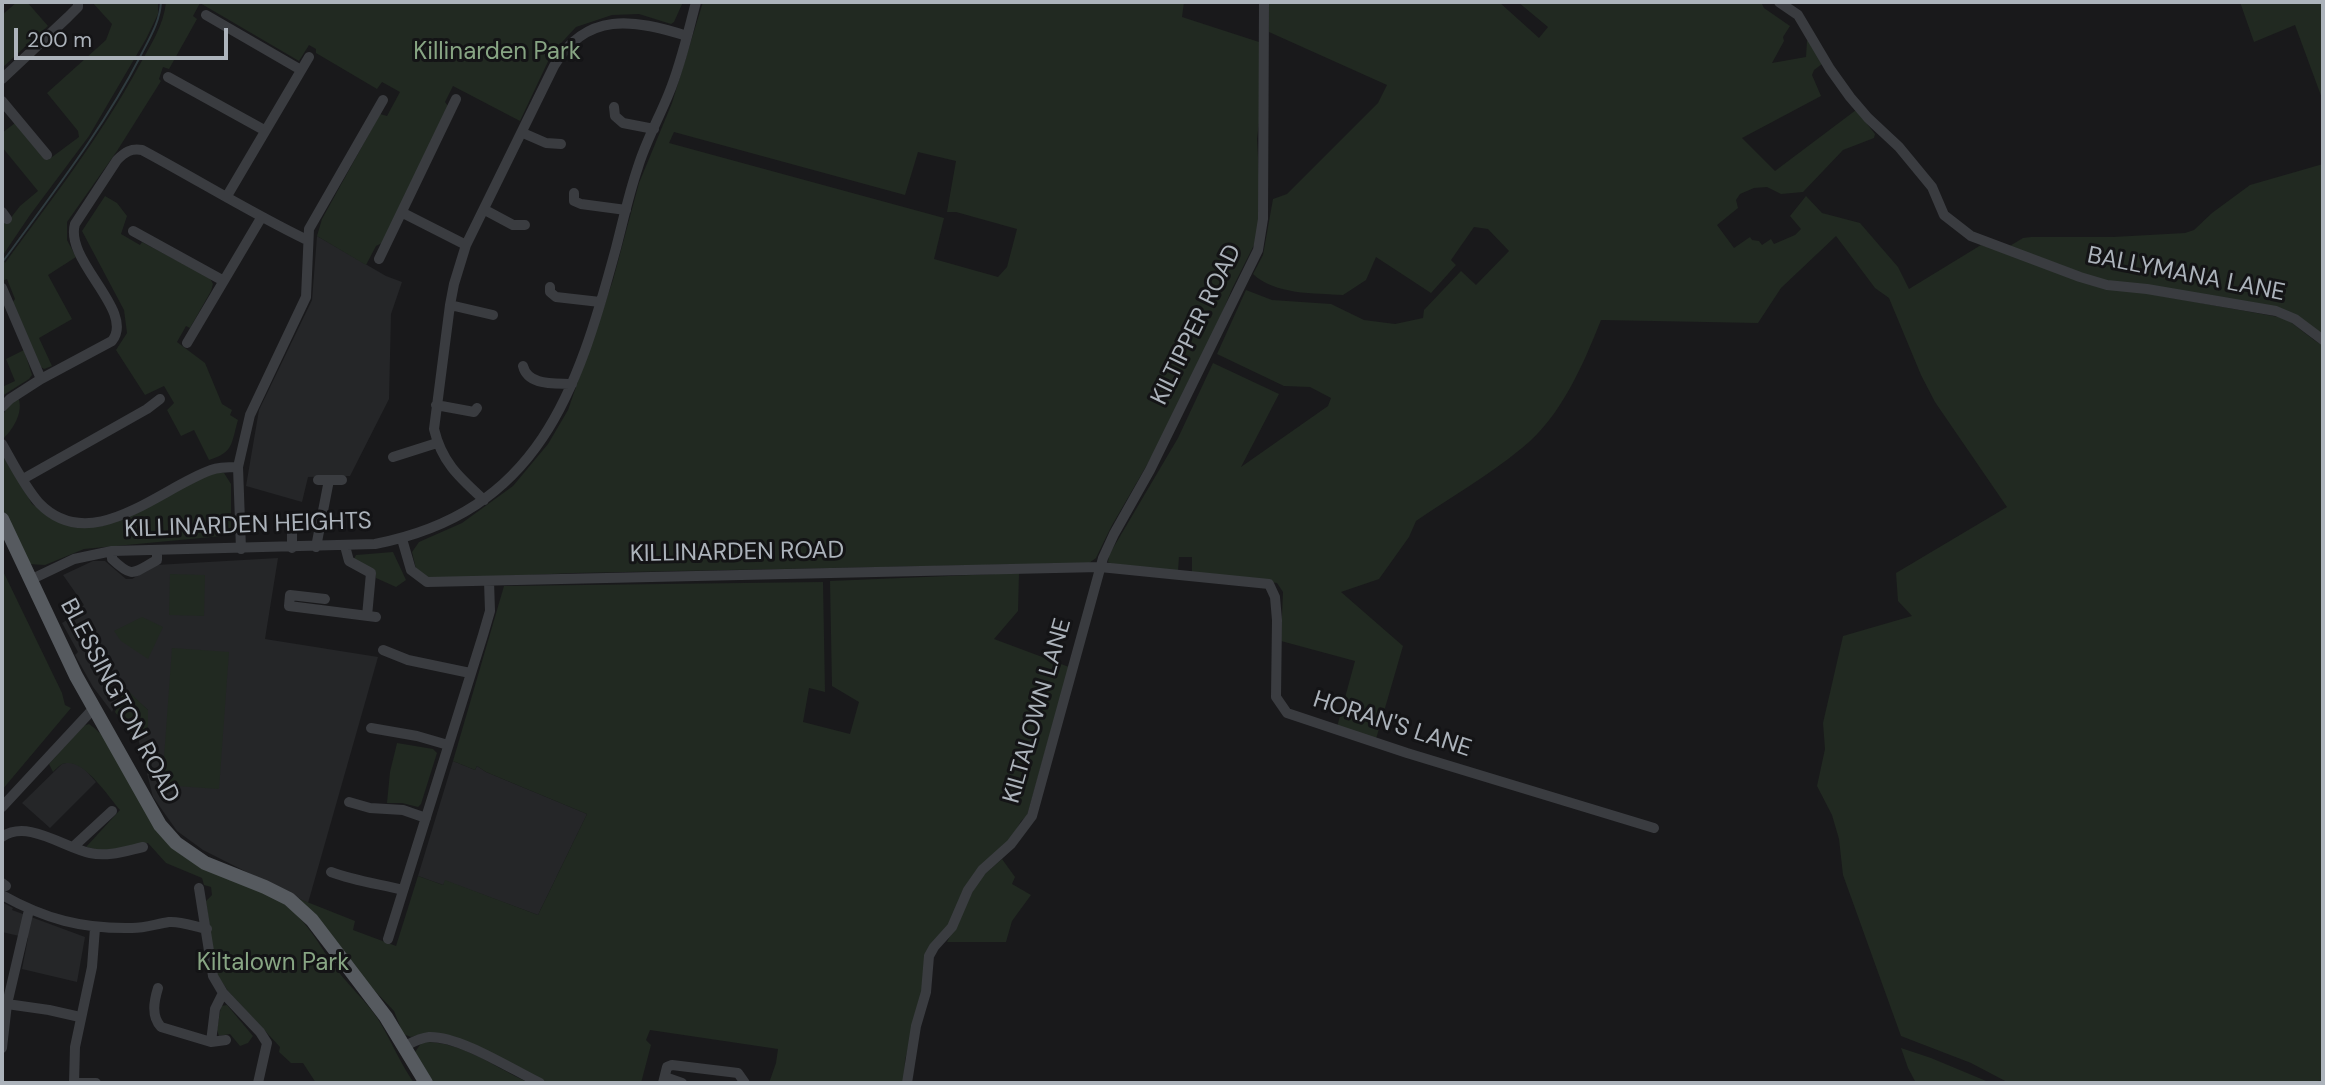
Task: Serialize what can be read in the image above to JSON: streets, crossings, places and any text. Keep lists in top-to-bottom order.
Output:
{
  "streets": {
    "main road": ["BLESSINGTON ROAD"],
    "street": [
      "BALLYMANA LANE",
      "KILTIPPER ROAD",
      "KILLINARDEN HEIGHTS",
      "KILLINARDEN ROAD",
      "KILTALOWN LANE",
      "HORAN'S LANE"
    ]
  },
  "crossings": [
    ["KILTIPPER ROAD", "KILLINARDEN ROAD"],
    ["KILTIPPER ROAD", "KILTALOWN LANE"],
    ["KILTIPPER ROAD", "HORAN'S LANE"],
    ["KILLINARDEN HEIGHTS", "KILLINARDEN ROAD"],
    ["KILLINARDEN HEIGHTS", "BLESSINGTON ROAD"],
    ["KILLINARDEN ROAD", "KILTALOWN LANE"],
    ["KILLINARDEN ROAD", "HORAN'S LANE"],
    ["KILTALOWN LANE", "HORAN'S LANE"]
  ],
  "parks": ["Killinarden Park", "Kiltalown Park"],
  "scale_bar": "200 m"
}
